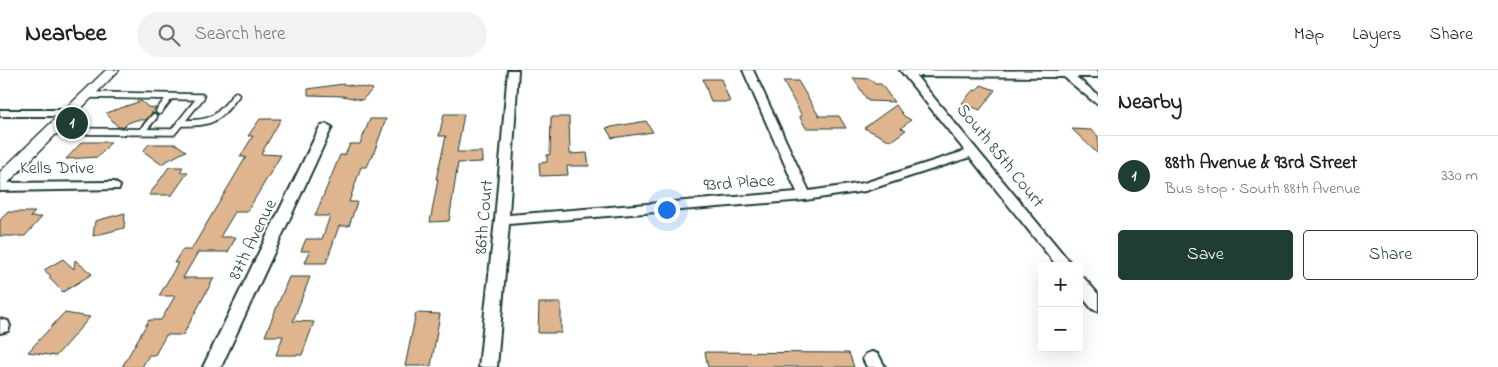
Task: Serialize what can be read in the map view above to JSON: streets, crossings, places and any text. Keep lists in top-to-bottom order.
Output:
{
  "streets": {
    "street": [
      "South 85th Court",
      "Kells Drive",
      "93rd Place",
      "86th Court",
      "87th Avenue"
    ]
  },
  "crossings": [
    ["South 85th Court", "93rd Place"],
    ["93rd Place", "86th Court"]
  ],
  "page": {
    "header": "Nearbee",
    "search": "Search here",
    "nav": ["Map", "Layers", "Share"],
    "heading": "Nearby",
    "pins": "1",
    "list": [
      {
        "mark": "1",
        "name": "88th Avenue & 93rd Street",
        "note": "Bus stop · South 88th Avenue",
        "value": "330 m"
      }
    ],
    "buttons": ["Save", "Share"],
    "map_buttons": ["+", "−"]
  }
}
